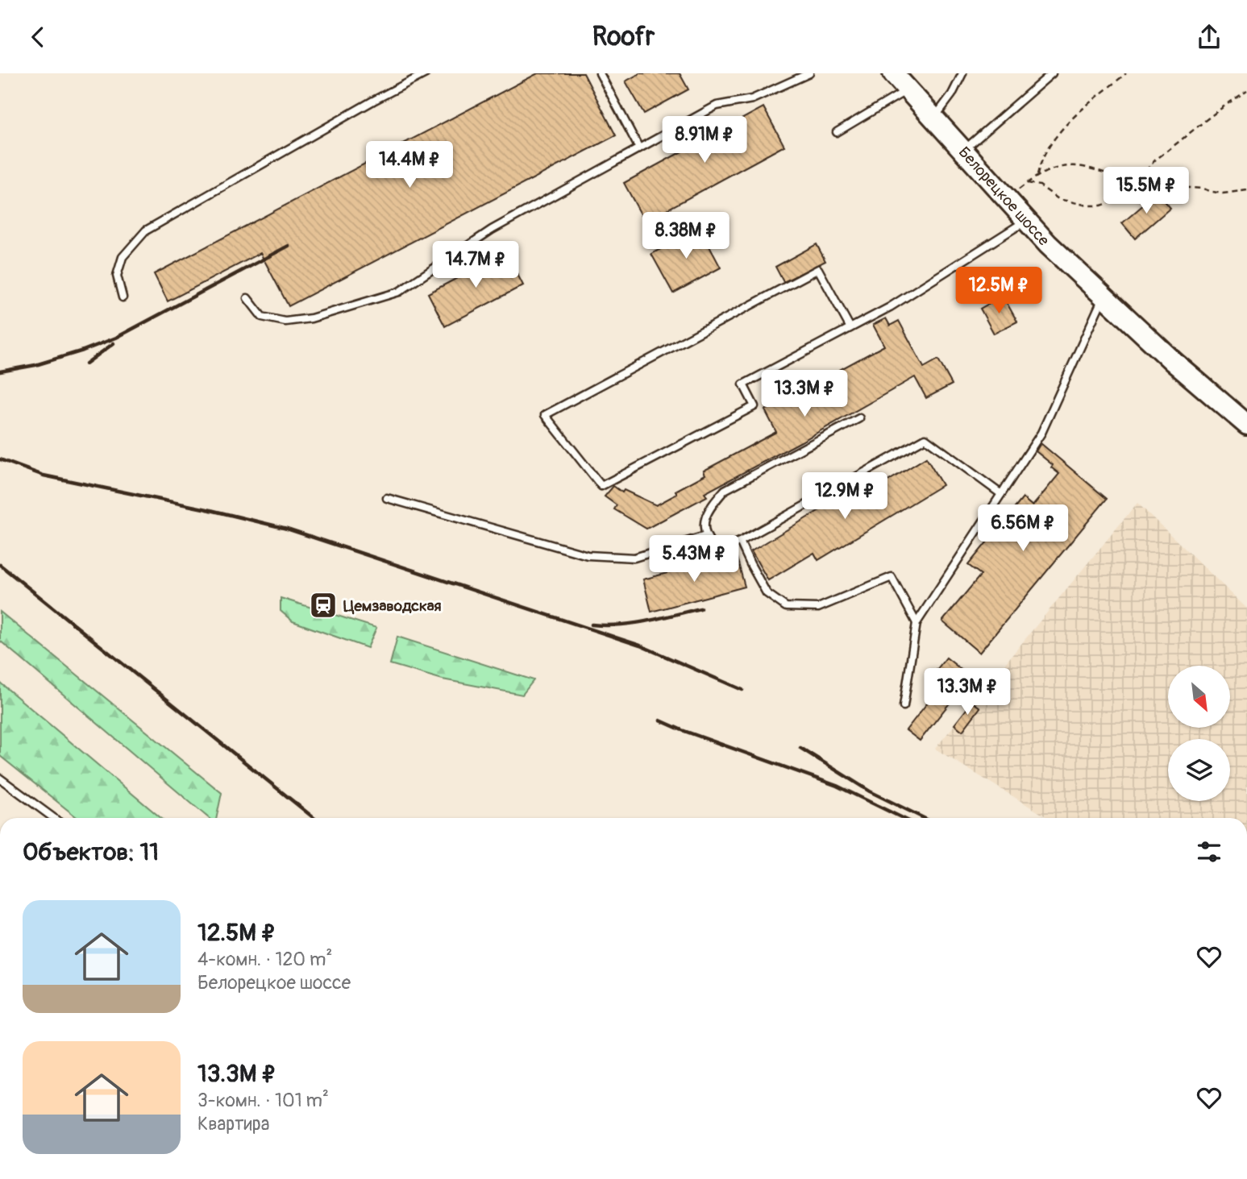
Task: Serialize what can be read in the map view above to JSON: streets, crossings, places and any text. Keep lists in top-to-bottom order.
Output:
{
  "streets": {
    "main road": ["Белорецкое шоссе"]
  },
  "places": {
    "station": ["Цемзаводская"]
  },
  "north": "bottom right",
  "page": {
    "header": "Roofr",
    "price": [
      "8.91M ₽",
      "14.4M ₽",
      "15.5M ₽",
      "8.38M ₽",
      "14.7M ₽",
      "12.5M ₽",
      "13.3M ₽",
      "12.9M ₽",
      "6.56M ₽",
      "5.43M ₽",
      "13.3M ₽"
    ],
    "heading": "Объектов: 11",
    "list": [
      {
        "name": "12.5M ₽",
        "note": "4-комн. · 120 m² · Белорецкое шоссе"
      },
      {
        "name": "13.3M ₽",
        "note": "3-комн. · 101 m² · Квартира"
      }
    ]
  }
}
